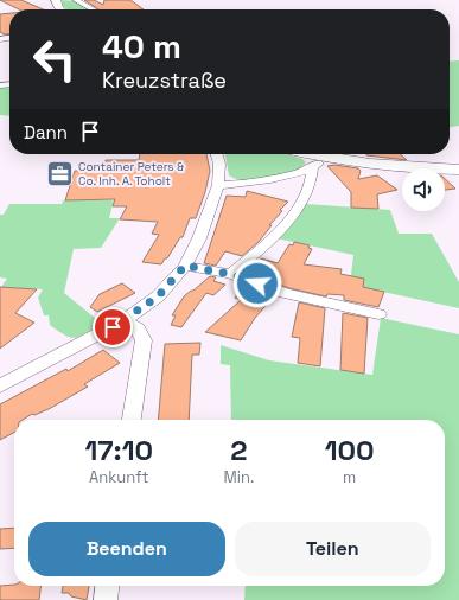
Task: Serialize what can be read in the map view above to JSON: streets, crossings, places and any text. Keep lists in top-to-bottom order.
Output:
{
  "places": {
    "office": ["Container Peters & Co. Inh. A. Toholt"]
  },
  "page": {
    "turn": ["40 m", "Kreuzstraße"],
    "then": "Dann",
    "eta": [
      "17:10",
      "Ankunft",
      "2",
      "Min.",
      "100",
      "m"
    ],
    "buttons": ["Beenden", "Teilen"]
  }
}
